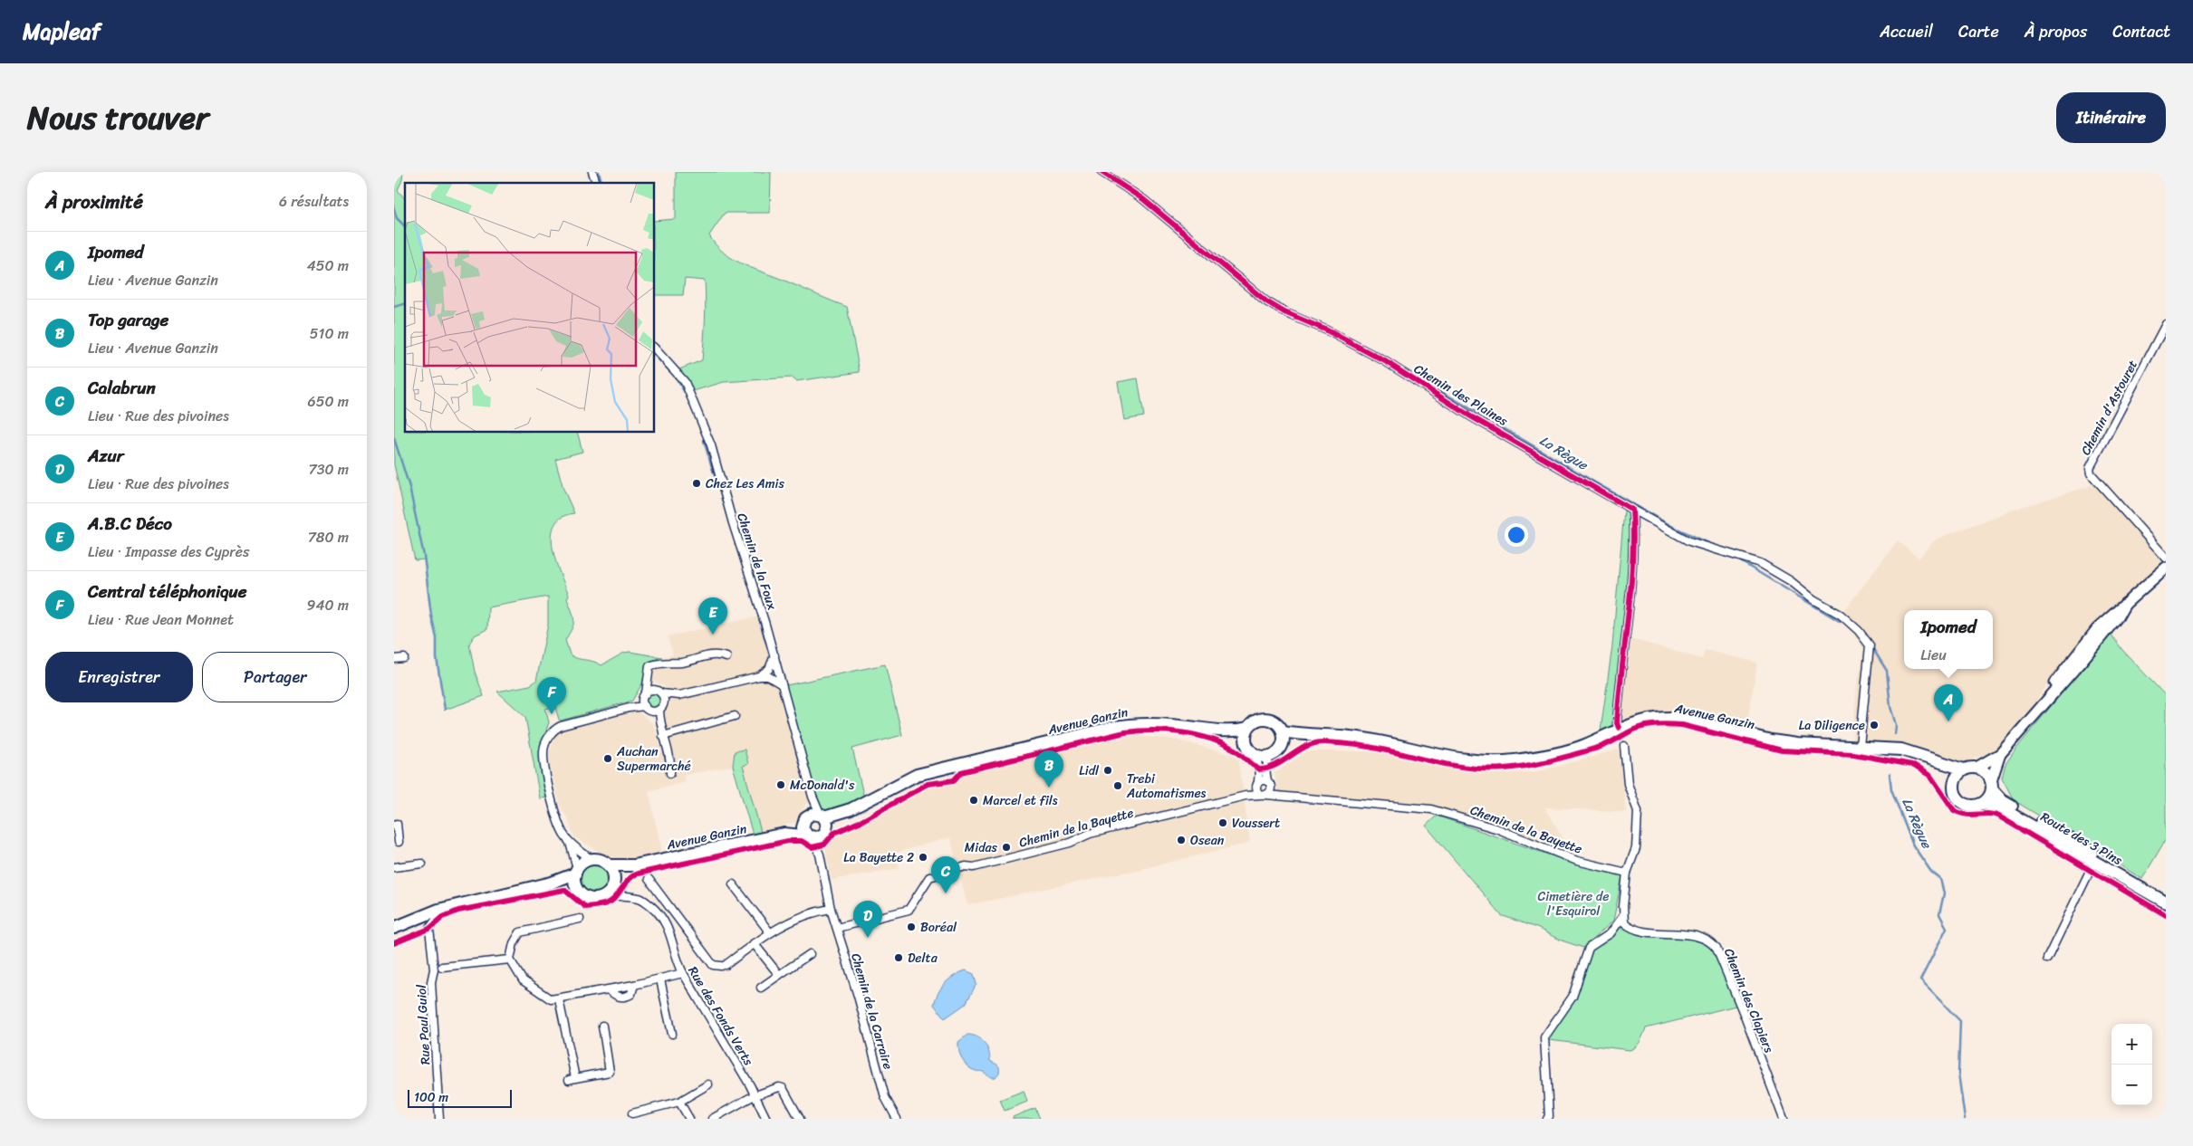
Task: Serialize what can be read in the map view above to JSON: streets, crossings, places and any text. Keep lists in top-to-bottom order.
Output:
{
  "streets": {
    "main road": ["Avenue Ganzin", "Route des 3 Pins"],
    "street": [
      "Chemin des Plaines",
      "Chemin d'Astouret",
      "Chemin de la Foux",
      "Chemin de la Bayette",
      "Chemin des Clapiers",
      "Chemin de la Carraire",
      "Rue des Fonds Verts",
      "Rue Paul Guiol"
    ]
  },
  "crossings": [
    ["Chemin des Plaines", "Avenue Ganzin"],
    ["Chemin de la Foux", "Avenue Ganzin"],
    ["Chemin de la Foux", "Chemin de la Carraire"],
    ["Avenue Ganzin", "Route des 3 Pins"],
    ["Avenue Ganzin", "Chemin de la Carraire"],
    ["Chemin de la Bayette", "Chemin de la Carraire"]
  ],
  "water": ["La Règue"],
  "parks": ["Cimetière de l'Esquirol"],
  "places": [
    "Chez Les Amis",
    "La Diligence",
    "Auchan Supermarché",
    "Lidl",
    "McDonald's",
    "Trebi Automatismes",
    "Marcel et fils",
    "Voussert",
    "Osean",
    "Midas",
    "La Bayette 2",
    "Boréal",
    "Delta"
  ],
  "scale_bar": "100 m",
  "page": {
    "header": "Mapleaf",
    "nav": [
      "Accueil",
      "Carte",
      "À propos",
      "Contact"
    ],
    "title": "Nous trouver",
    "buttons": [
      "Itinéraire",
      ["Enregistrer", "Partager"]
    ],
    "heading": ["À proximité", "6 résultats"],
    "list": [
      {
        "mark": "A",
        "name": "Ipomed",
        "note": "Lieu · Avenue Ganzin",
        "value": "450 m"
      },
      {
        "mark": "B",
        "name": "Top garage",
        "note": "Lieu · Avenue Ganzin",
        "value": "510 m"
      },
      {
        "mark": "C",
        "name": "Calabrun",
        "note": "Lieu · Rue des pivoines",
        "value": "650 m"
      },
      {
        "mark": "D",
        "name": "Azur",
        "note": "Lieu · Rue des pivoines",
        "value": "730 m"
      },
      {
        "mark": "E",
        "name": "A.B.C Déco",
        "note": "Lieu · Impasse des Cyprès",
        "value": "780 m"
      },
      {
        "mark": "F",
        "name": "Central téléphonique",
        "note": "Lieu · Rue Jean Monnet",
        "value": "940 m"
      }
    ],
    "pins": [
      "E",
      "F",
      "A",
      "B",
      "C",
      "D"
    ],
    "popup": ["Ipomed", "Lieu"],
    "map_buttons": ["+", "−"],
    "scale": "100 m"
  }
}
